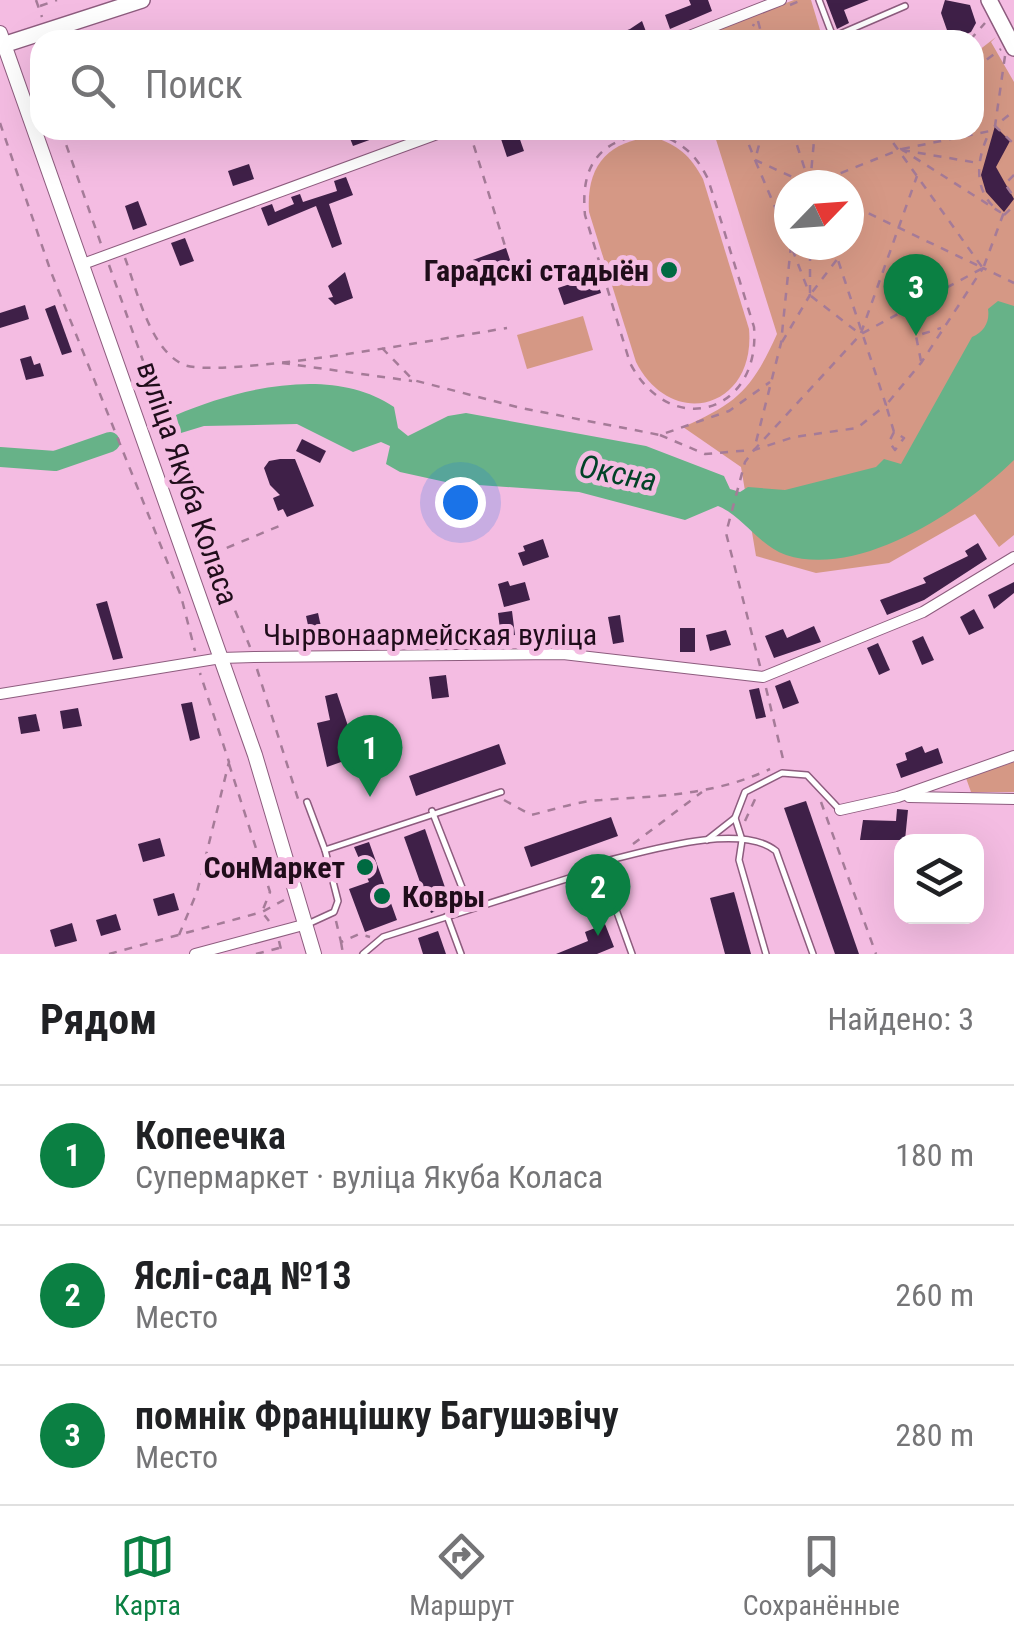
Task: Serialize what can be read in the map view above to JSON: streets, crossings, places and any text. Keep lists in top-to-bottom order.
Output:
{
  "streets": {
    "main road": ["вуліца Якуба Коласа"],
    "street": ["Чырвонаармейская вуліца"]
  },
  "crossings": [
    ["вуліца Якуба Коласа", "Чырвонаармейская вуліца"]
  ],
  "water": ["Оксна"],
  "places": ["Гарадскі стадыён", "СонМаркет", "Ковры"],
  "north": "top right",
  "page": {
    "search": "Поиск",
    "pins": ["3", "1", "2"],
    "heading": ["Рядом", "Найдено: 3"],
    "list": [
      {
        "mark": "1",
        "name": "Копеечка",
        "note": "Супермаркет · вуліца Якуба Коласа",
        "value": "180 m"
      },
      {
        "mark": "2",
        "name": "Яслі-сад №13",
        "note": "Место",
        "value": "260 m"
      },
      {
        "mark": "3",
        "name": "помнік Францішку Багушэвічу",
        "note": "Место",
        "value": "280 m"
      }
    ],
    "nav": ["Карта", "Маршрут", "Сохранённые"]
  }
}
